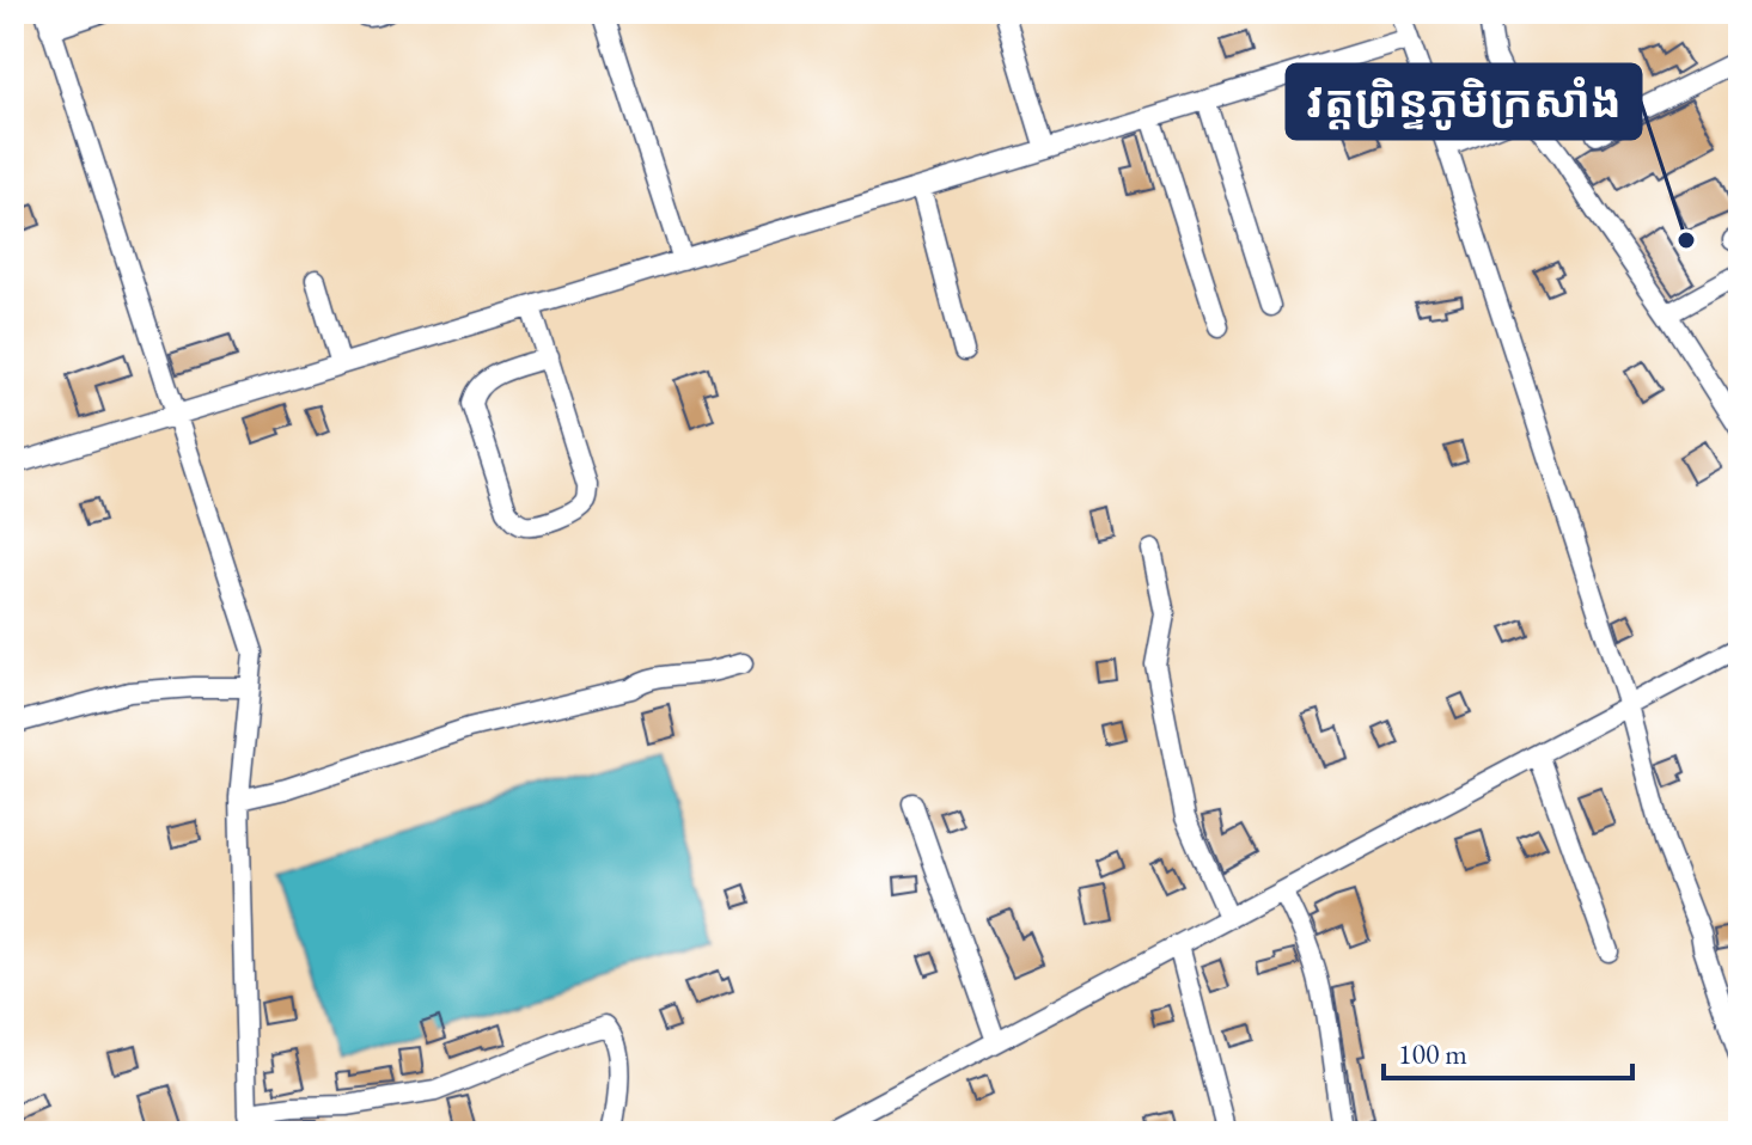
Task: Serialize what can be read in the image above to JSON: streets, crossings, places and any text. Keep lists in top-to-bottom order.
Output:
{
  "places": ["វត្តព្រិន្ទភូមិក្រសាំង"],
  "scale_bar": "100 m"
}
